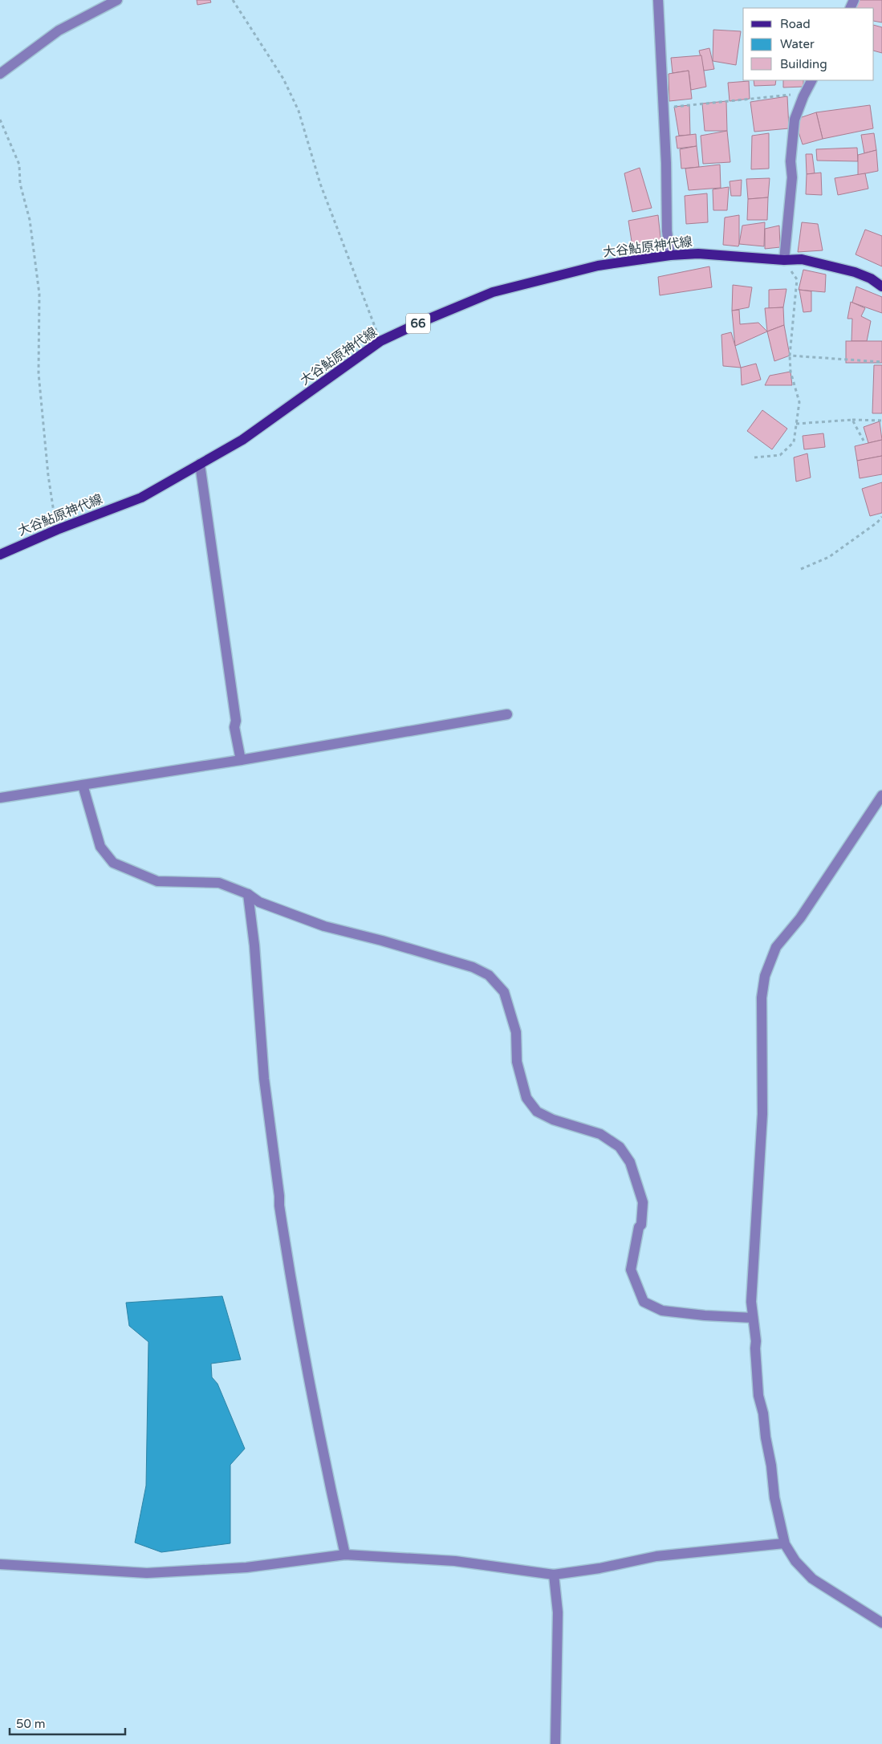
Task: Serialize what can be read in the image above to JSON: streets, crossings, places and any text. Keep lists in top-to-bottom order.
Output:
{
  "streets": {
    "main road": ["大谷鮎原神代線", "66"]
  },
  "legend": ["Road", "Water", "Building"],
  "scale_bar": "50 m"
}
